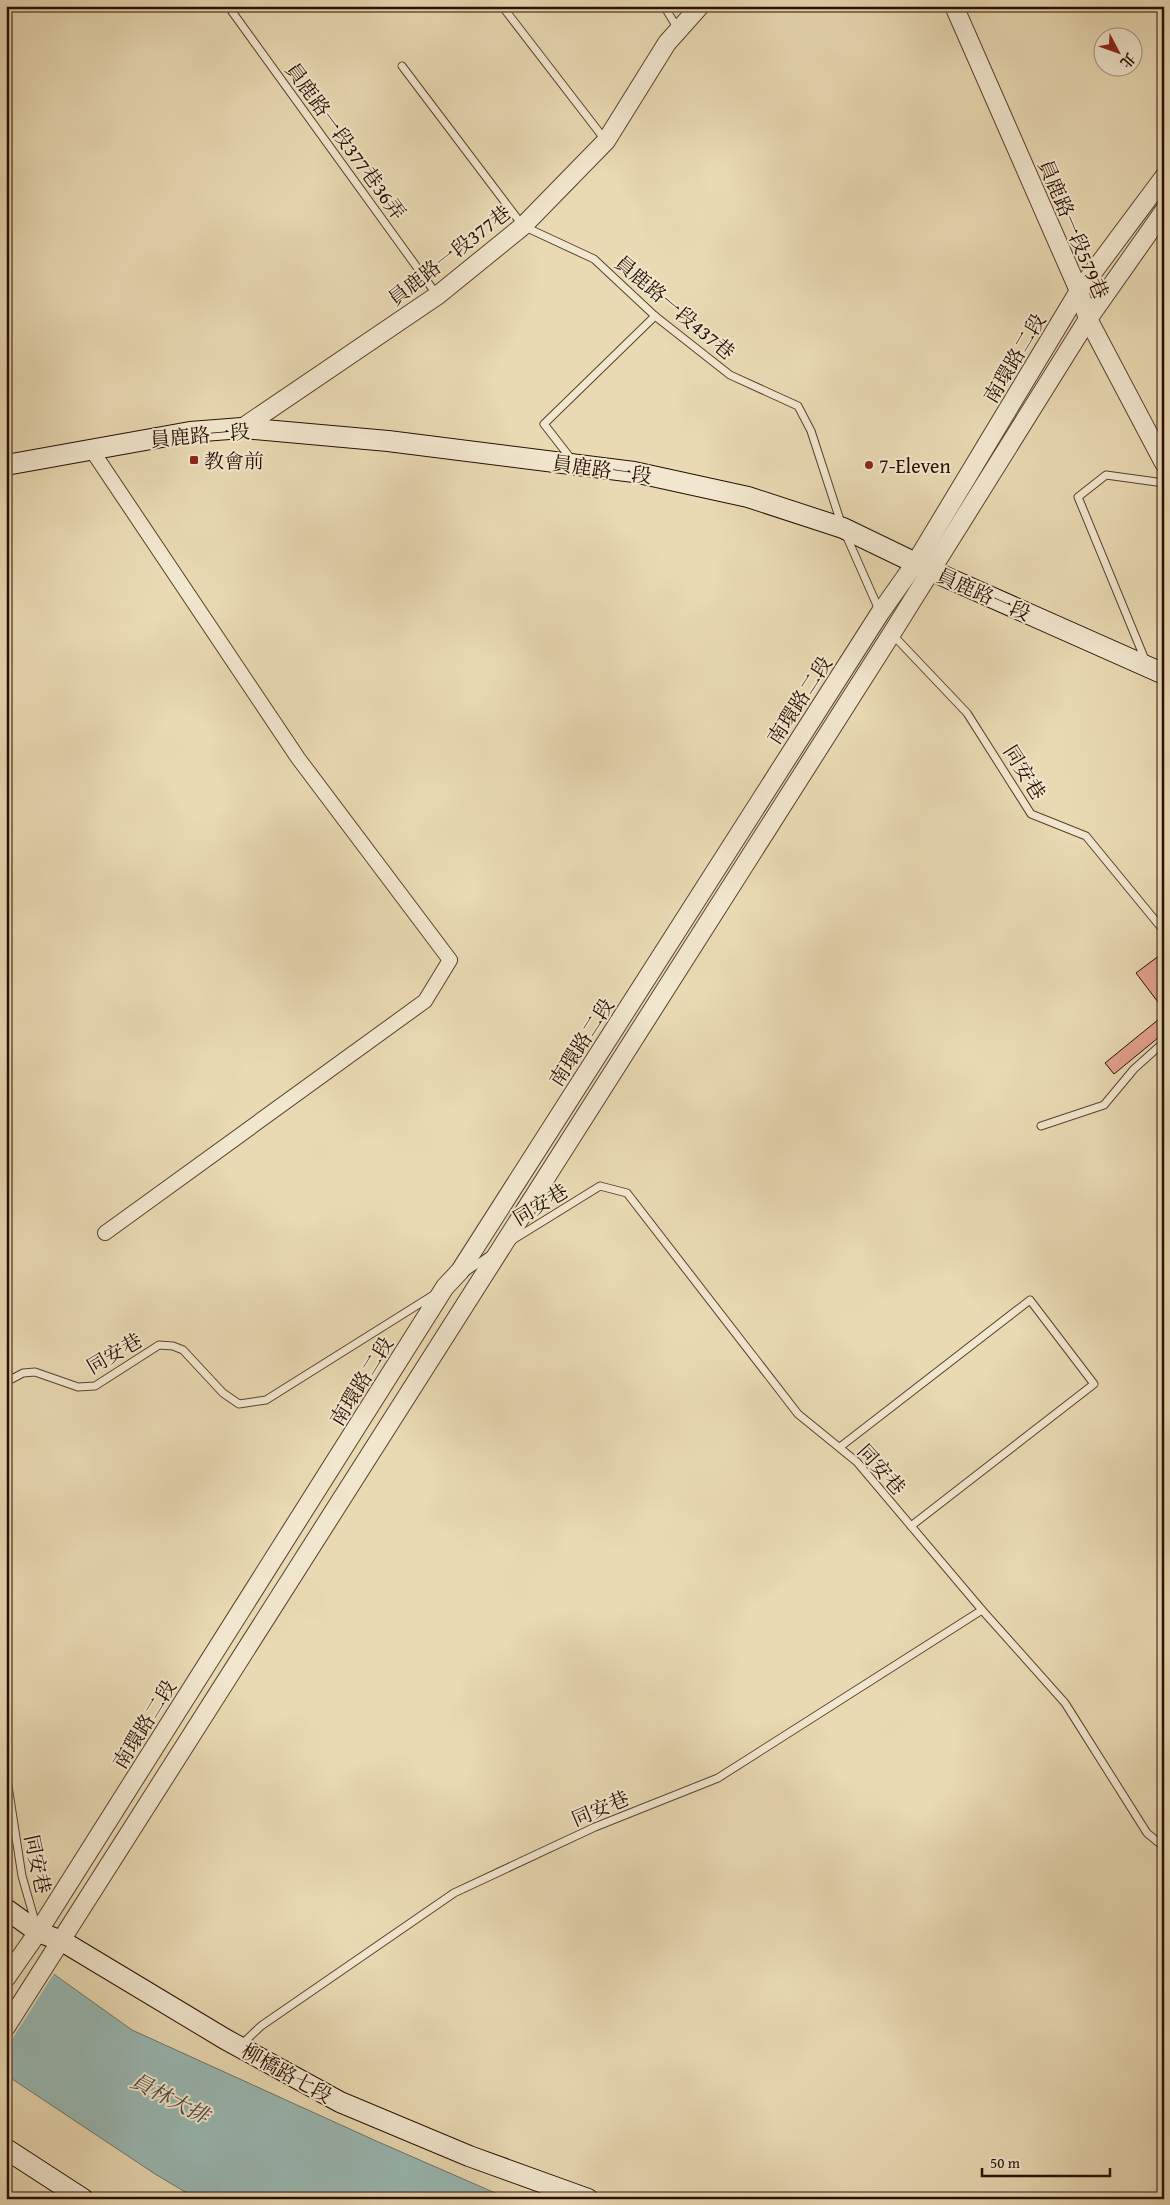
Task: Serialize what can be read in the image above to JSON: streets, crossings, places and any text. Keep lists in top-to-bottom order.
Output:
{
  "streets": {
    "main road": ["員鹿路一段", "柳橋路七段"],
    "street": ["員鹿路一段579巷", "員鹿路一段377巷", "南環路二段"],
    "lane": ["員鹿路一段377巷36弄", "員鹿路一段437巷", "同安巷"]
  },
  "crossings": [
    ["員鹿路一段377巷36弄", "員鹿路一段377巷"],
    ["員鹿路一段579巷", "南環路二段"],
    ["員鹿路一段377巷", "員鹿路一段437巷"],
    ["員鹿路一段377巷", "員鹿路一段"],
    ["員鹿路一段437巷", "南環路二段"],
    ["員鹿路一段437巷", "員鹿路一段"],
    ["南環路二段", "員鹿路一段"],
    ["南環路二段", "同安巷"],
    ["南環路二段", "柳橋路七段"],
    ["同安巷", "柳橋路七段"]
  ],
  "water": ["員林大排"],
  "places": {
    "transit": ["教會前"],
    "other": ["7-Eleven"]
  },
  "scale_bar": "50 m",
  "north": "bottom right"
}
